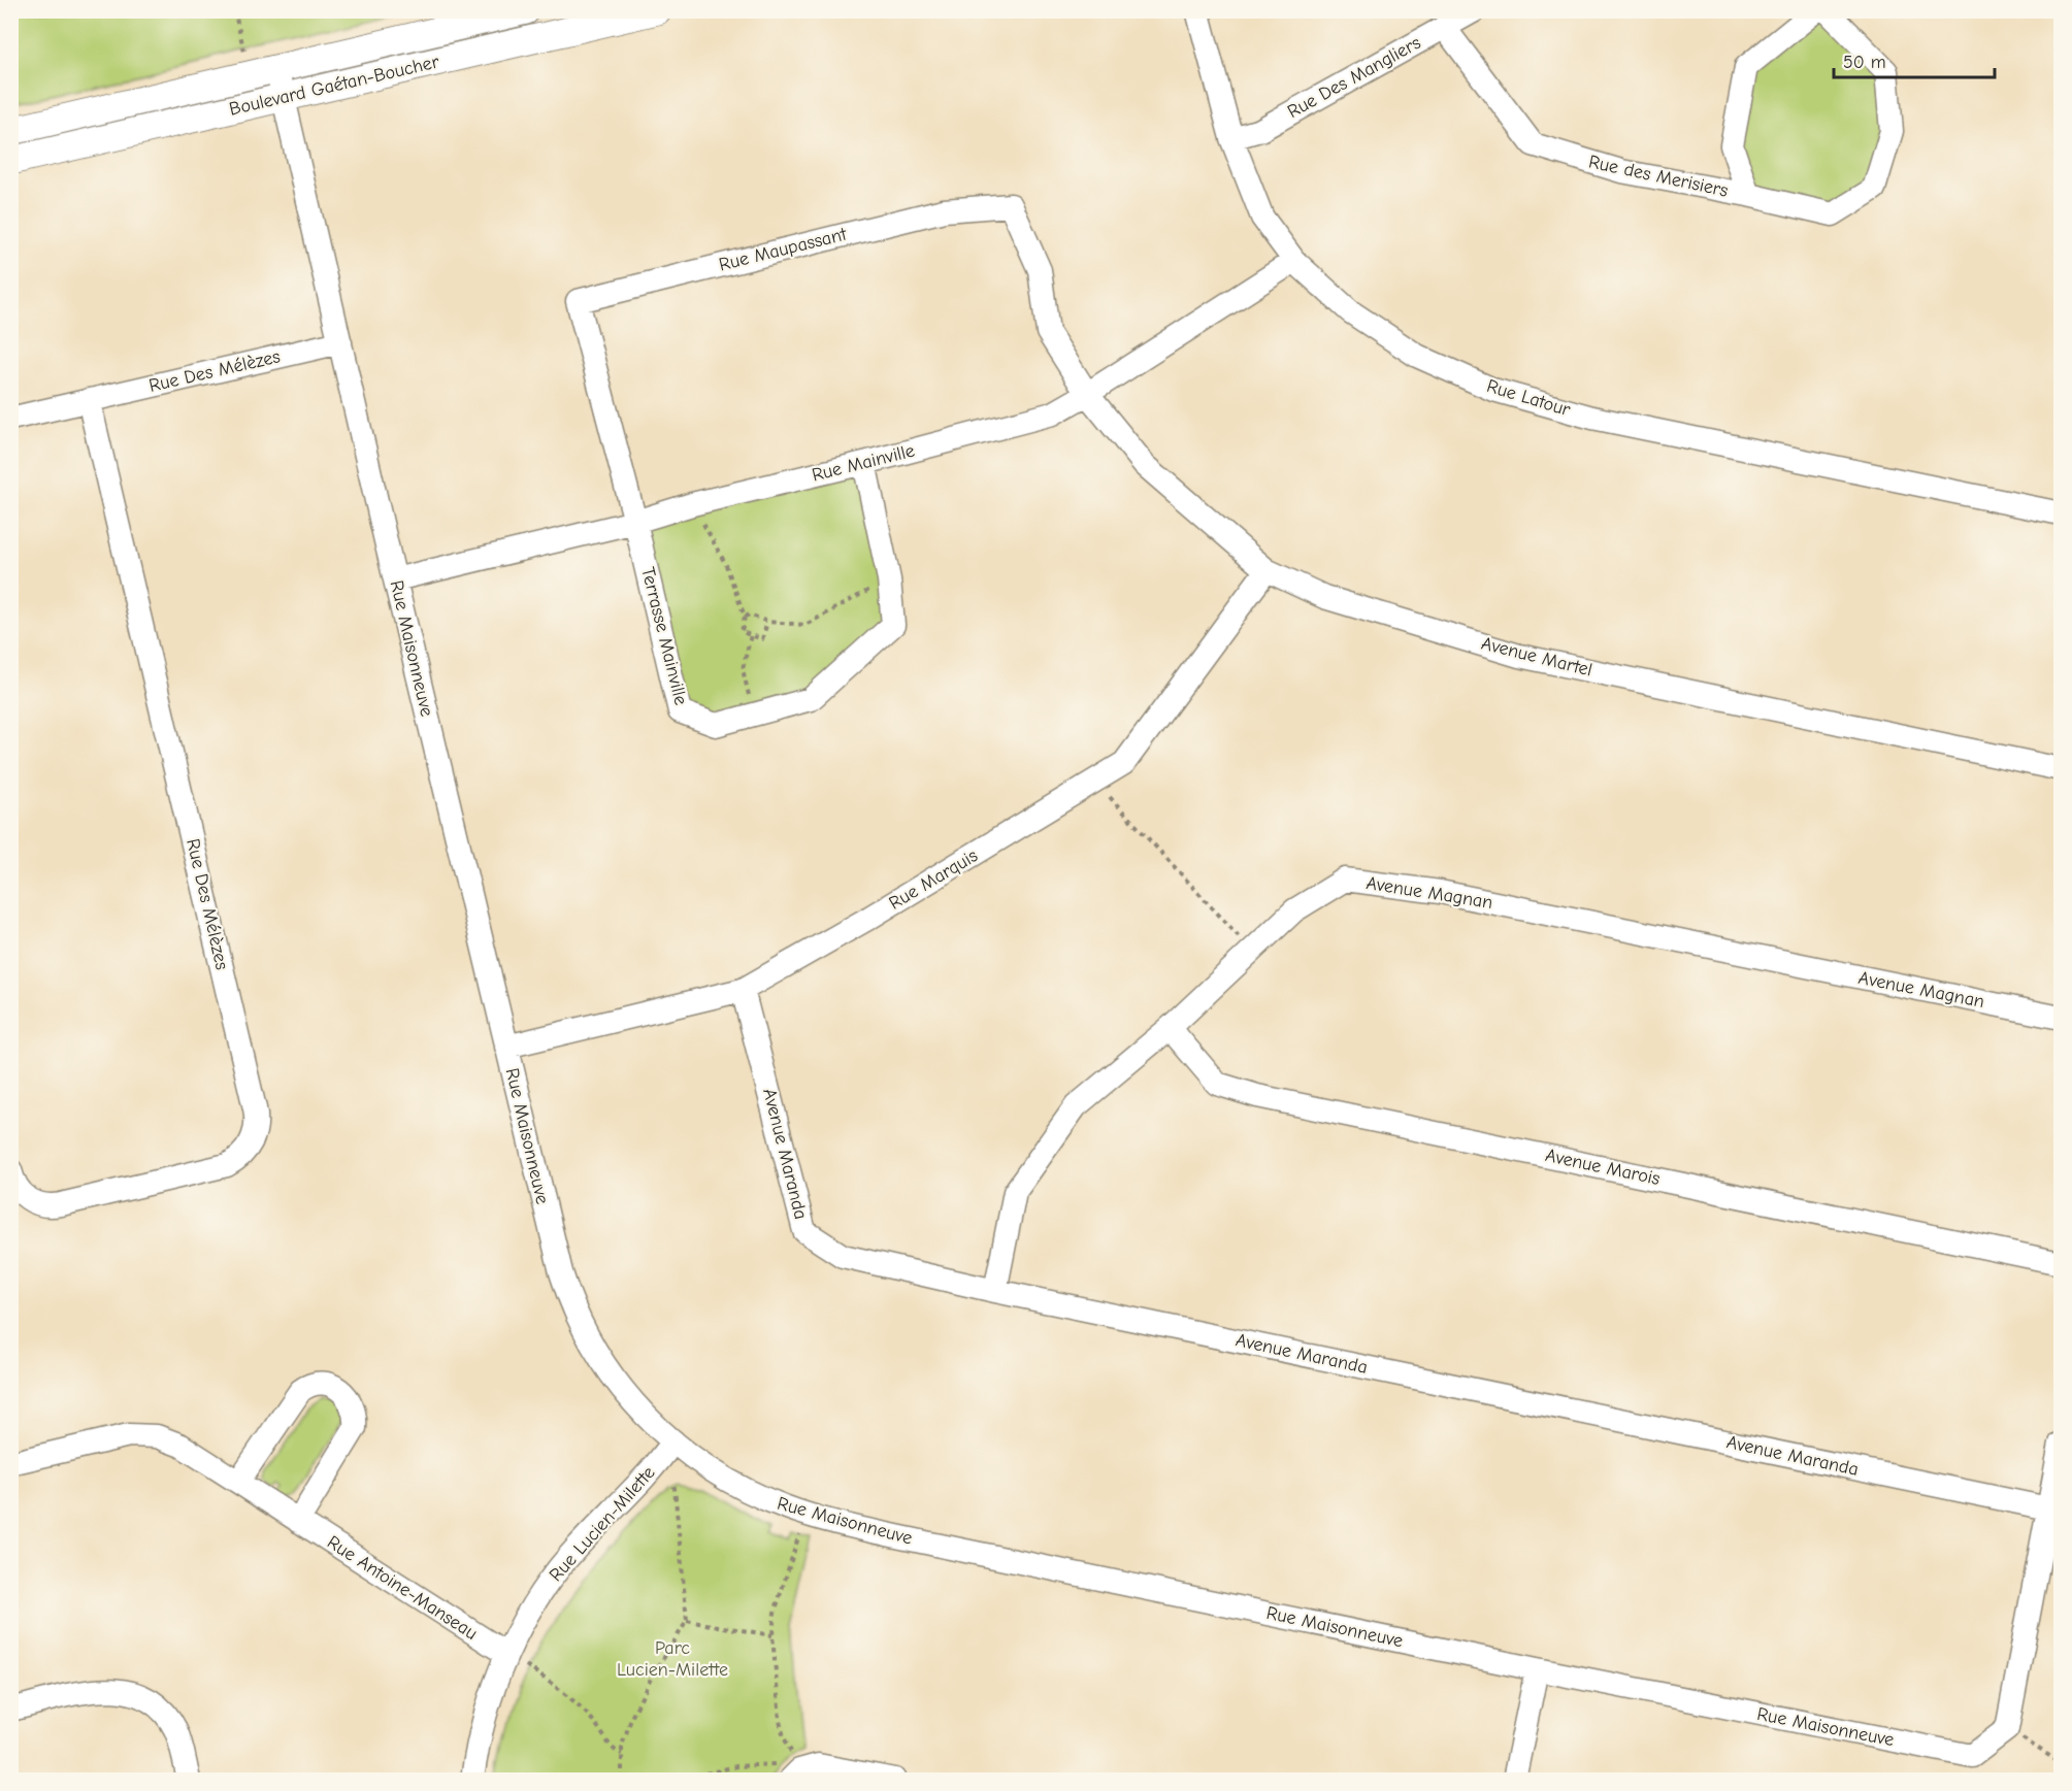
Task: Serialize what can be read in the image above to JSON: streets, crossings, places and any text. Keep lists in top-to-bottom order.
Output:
{
  "streets": {
    "street": [
      "Rue Des Mangliers",
      "Boulevard Gaétan-Boucher",
      "Rue des Merisiers",
      "Rue Maupassant",
      "Rue Des Mélèzes",
      "Rue Latour",
      "Rue Mainville",
      "Terrasse Mainville",
      "Rue Maisonneuve",
      "Avenue Martel",
      "Rue Marquis",
      "Avenue Magnan",
      "Avenue Maranda",
      "Avenue Marois",
      "Rue Lucien-Milette",
      "Rue Antoine-Manseau"
    ]
  },
  "crossings": [
    ["Rue Des Mangliers", "Rue des Merisiers"],
    ["Rue Des Mangliers", "Rue Latour"],
    ["Boulevard Gaétan-Boucher", "Rue Maisonneuve"],
    ["Rue Maupassant", "Rue Mainville"],
    ["Rue Maupassant", "Terrasse Mainville"],
    ["Rue Maupassant", "Avenue Martel"],
    ["Rue Des Mélèzes", "Rue Maisonneuve"],
    ["Rue Latour", "Rue Mainville"],
    ["Rue Mainville", "Terrasse Mainville"],
    ["Rue Mainville", "Rue Maisonneuve"],
    ["Rue Mainville", "Avenue Martel"],
    ["Rue Maisonneuve", "Rue Marquis"],
    ["Rue Maisonneuve", "Rue Lucien-Milette"],
    ["Avenue Martel", "Rue Marquis"],
    ["Rue Marquis", "Avenue Maranda"],
    ["Avenue Magnan", "Avenue Maranda"],
    ["Avenue Magnan", "Avenue Marois"],
    ["Rue Lucien-Milette", "Rue Antoine-Manseau"]
  ],
  "parks": ["Parc Lucien-Milette"],
  "scale_bar": "50 m"
}
